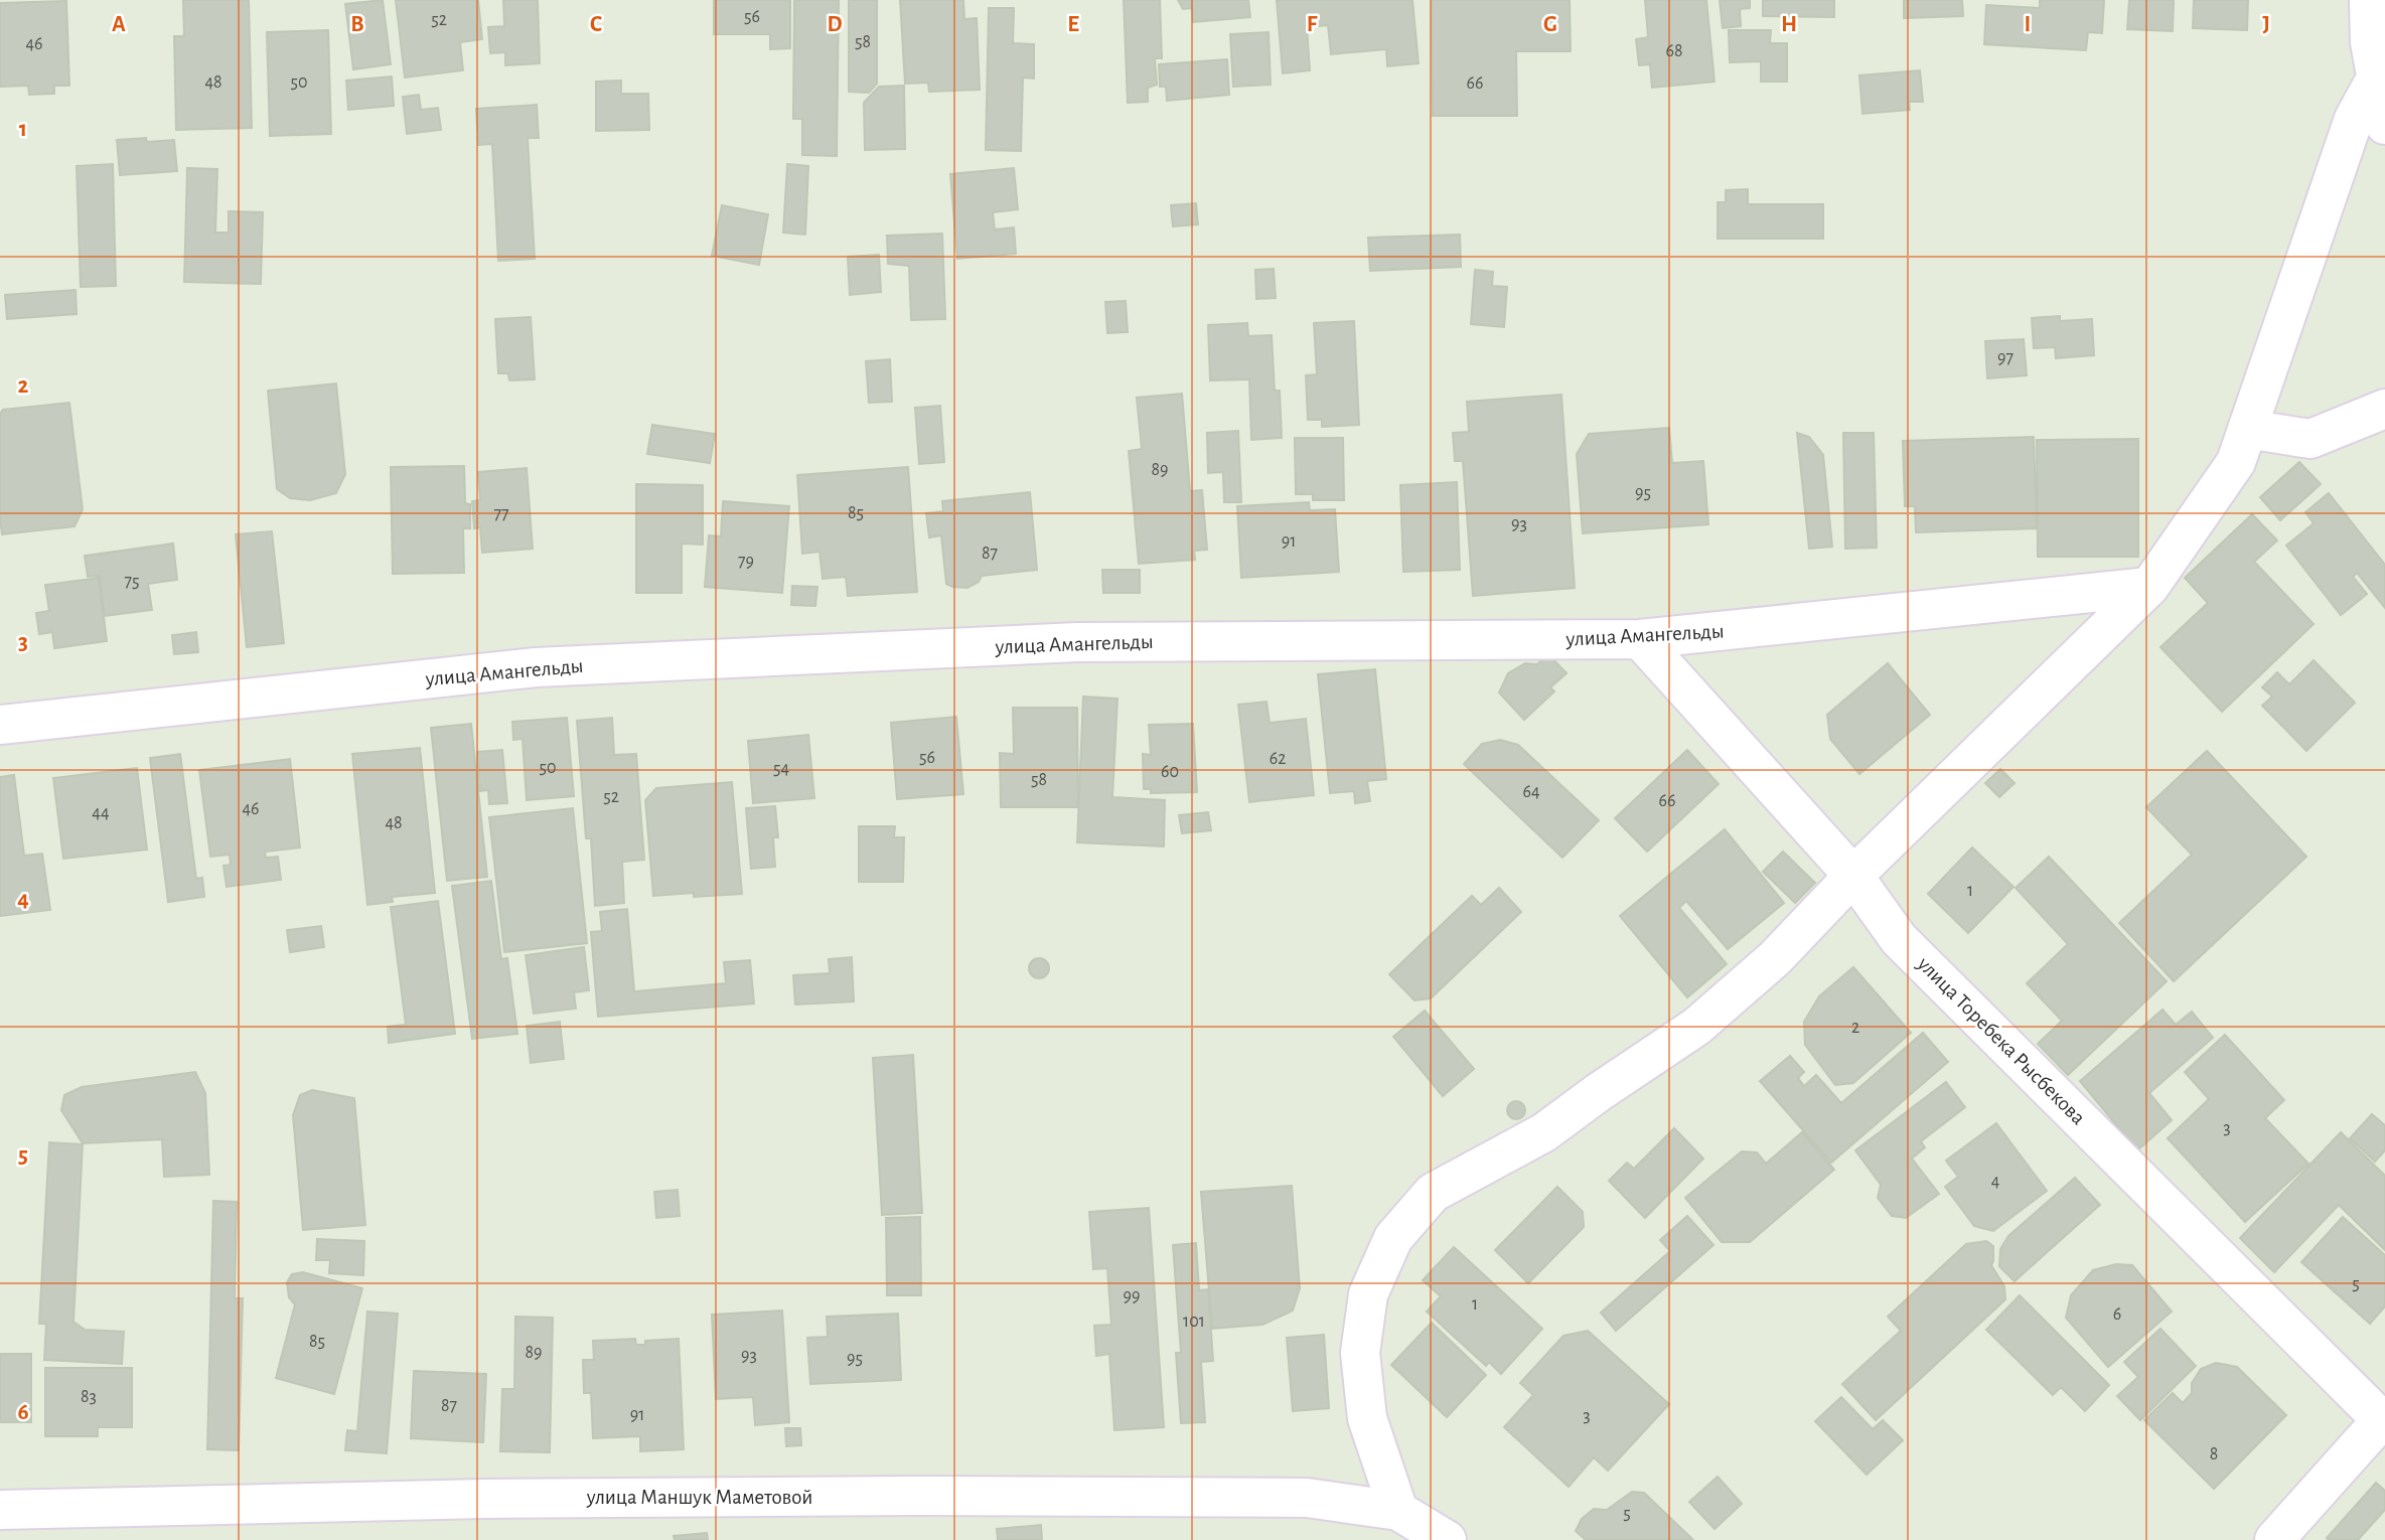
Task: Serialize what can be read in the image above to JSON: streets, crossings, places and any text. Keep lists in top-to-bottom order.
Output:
{
  "streets": {
    "street": ["улица Амангельды", "улица Торебека Рысбекова", "улица Маншук Маметовой"]
  },
  "crossings": [
    ["улица Амангельды", "улица Торебека Рысбекова"]
  ],
  "house_numbers": [
    "56",
    "52",
    "58",
    "46",
    "68",
    "48",
    "50",
    "66",
    "97",
    "89",
    "95",
    "85",
    "77",
    "93",
    "91",
    "87",
    "79",
    "75",
    "56",
    "62",
    "50",
    "54",
    "60",
    "58",
    "64",
    "52",
    "66",
    "46",
    "44",
    "48",
    "1",
    "2",
    "3",
    "4",
    "5",
    "99",
    "1",
    "6",
    "101",
    "85",
    "89",
    "93",
    "95",
    "83",
    "87",
    "91",
    "3",
    "8",
    "5"
  ],
  "grid": {
    "columns": [
      "A",
      "B",
      "C",
      "D",
      "E",
      "F",
      "G",
      "H",
      "I",
      "J"
    ],
    "rows": [
      "1",
      "2",
      "3",
      "4",
      "5",
      "6"
    ]
  }
}
